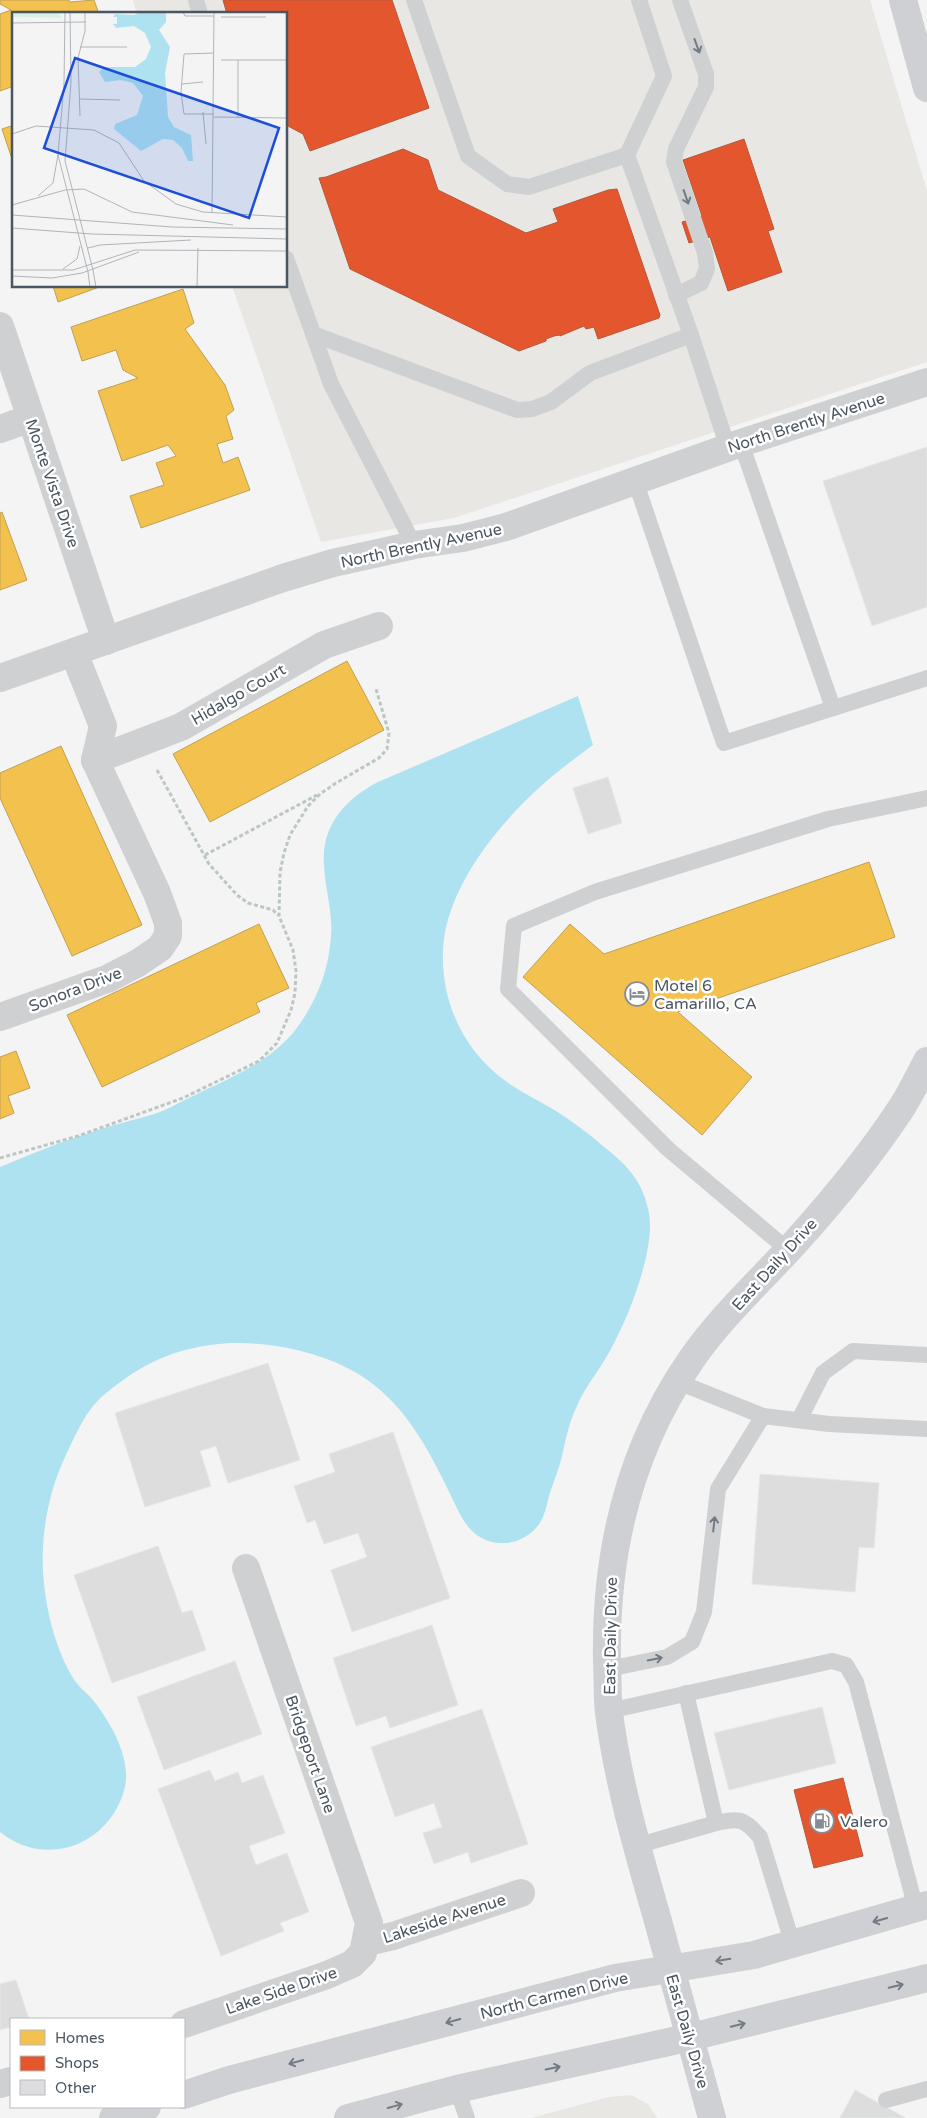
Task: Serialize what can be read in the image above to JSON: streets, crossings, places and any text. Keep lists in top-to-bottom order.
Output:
{
  "streets": {
    "main road": ["East Daily Drive", "North Carmen Drive"],
    "street": [
      "North Brently Avenue",
      "Monte Vista Drive",
      "Hidalgo Court",
      "Sonora Drive",
      "Bridgeport Lane",
      "Lakeside Avenue",
      "Lake Side Drive"
    ]
  },
  "crossings": [
    ["North Brently Avenue", "Monte Vista Drive"],
    ["Hidalgo Court", "Sonora Drive"],
    ["East Daily Drive", "North Carmen Drive"],
    ["Bridgeport Lane", "Lakeside Avenue"],
    ["Bridgeport Lane", "Lake Side Drive"],
    ["Lakeside Avenue", "Lake Side Drive"]
  ],
  "places": {
    "hotel": ["Motel 6 Camarillo, CA"],
    "fuel station": ["Valero"]
  },
  "legend": ["Homes", "Shops", "Other"]
}
